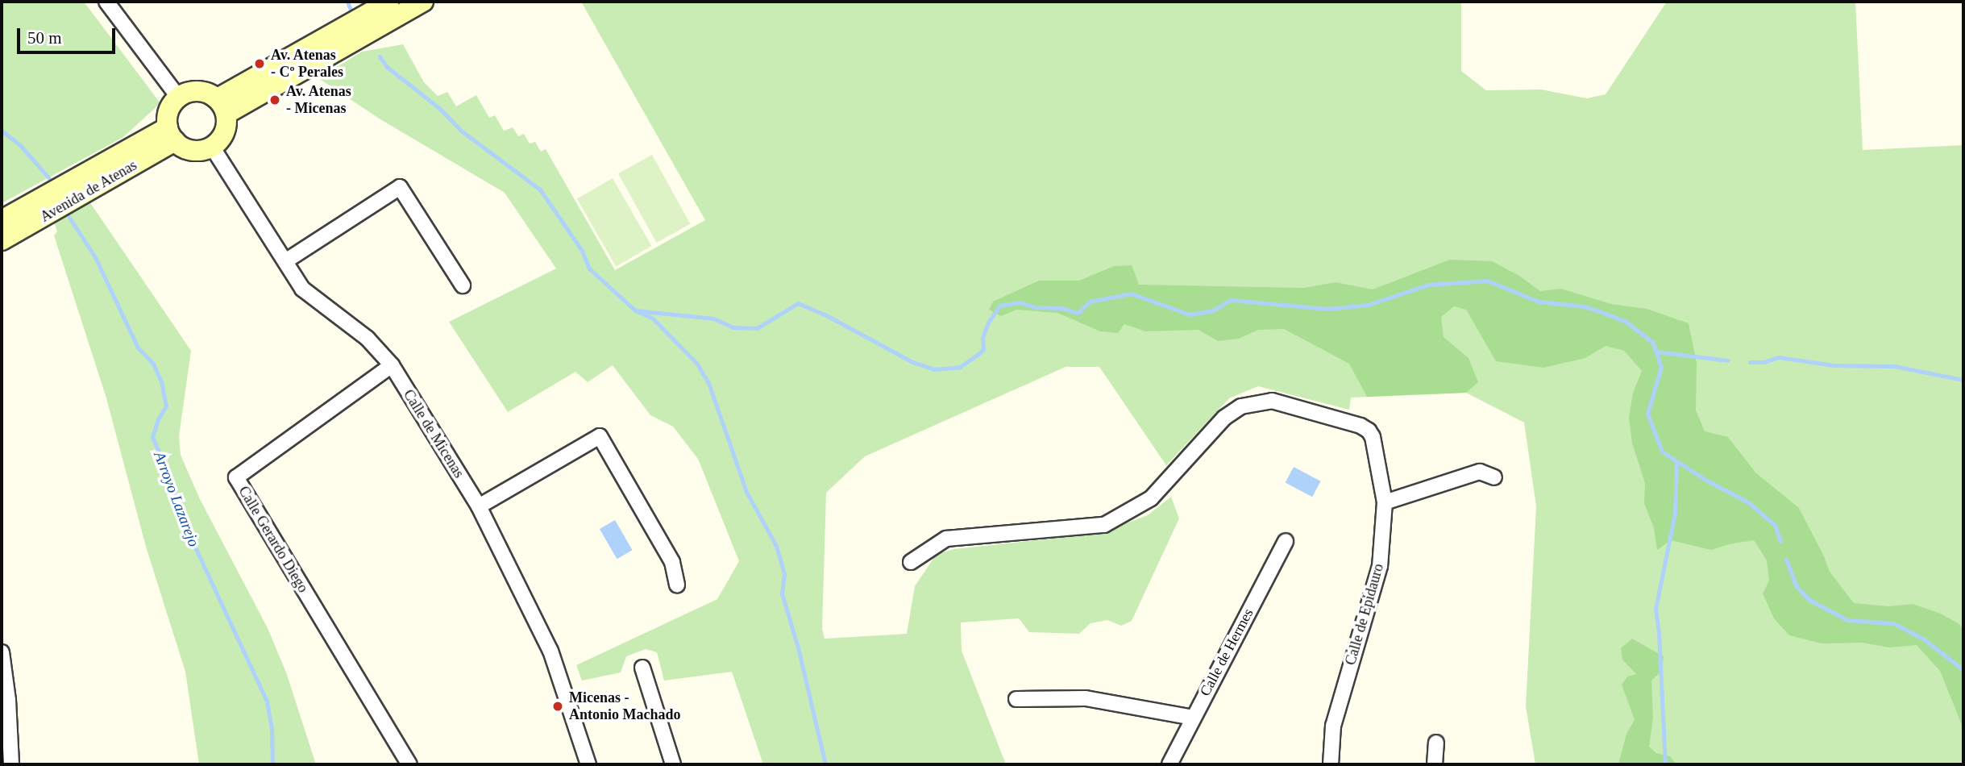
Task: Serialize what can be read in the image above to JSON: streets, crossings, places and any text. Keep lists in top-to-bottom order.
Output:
{
  "streets": {
    "main road": ["Avenida de Atenas"],
    "street": [
      "Calle de Micenas",
      "Calle Gerardo Diego",
      "Calle de Epidauro",
      "Calle de Hermes"
    ]
  },
  "crossings": [
    ["Avenida de Atenas", "Calle de Micenas"],
    ["Calle de Micenas", "Calle Gerardo Diego"]
  ],
  "water": ["Arroyo Lazarejo"],
  "places": ["Av. Atenas - Cº Perales", "Av. Atenas - Micenas", "Micenas - Antonio Machado"],
  "scale_bar": "50 m"
}
